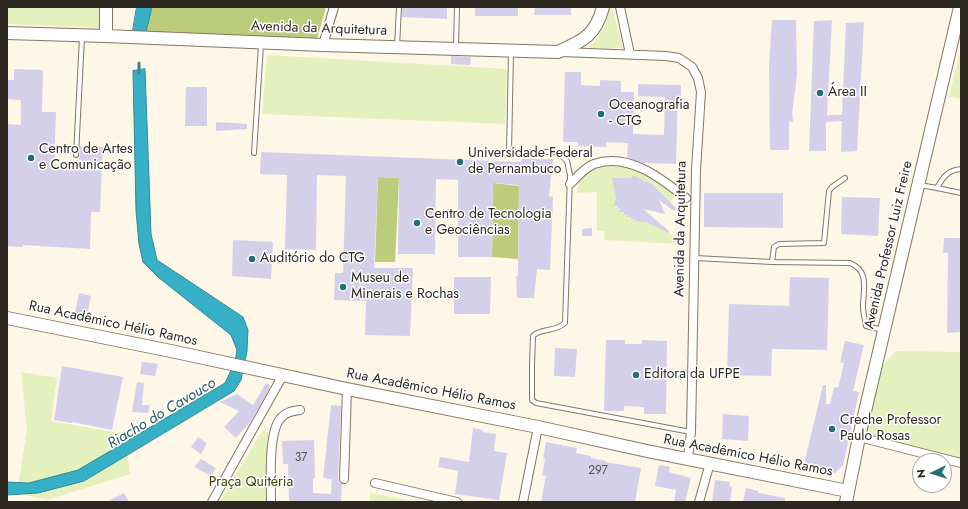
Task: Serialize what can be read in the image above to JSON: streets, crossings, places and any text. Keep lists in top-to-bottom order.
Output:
{
  "streets": {
    "street": ["Avenida da Arquitetura", "Avenida Professor Luiz Freire", "Rua Acadêmico Hélio Ramos"]
  },
  "crossings": [
    ["Avenida da Arquitetura", "Rua Acadêmico Hélio Ramos"],
    ["Avenida Professor Luiz Freire", "Rua Acadêmico Hélio Ramos"]
  ],
  "water": ["Riacho do Cavouco"],
  "parks": ["Praça Quitéria"],
  "places": [
    "Área II",
    "Oceanografia - CTG",
    "Centro de Artes e Comunicação",
    "Universidade Federal de Pernambuco",
    "Centro de Tecnologia e Geociências",
    "Auditório do CTG",
    "Museu de Minerais e Rochas",
    "Editora da UFPE",
    "Creche Professor Paulo Rosas"
  ],
  "house_numbers": ["37", "297"],
  "north": "left"
}
